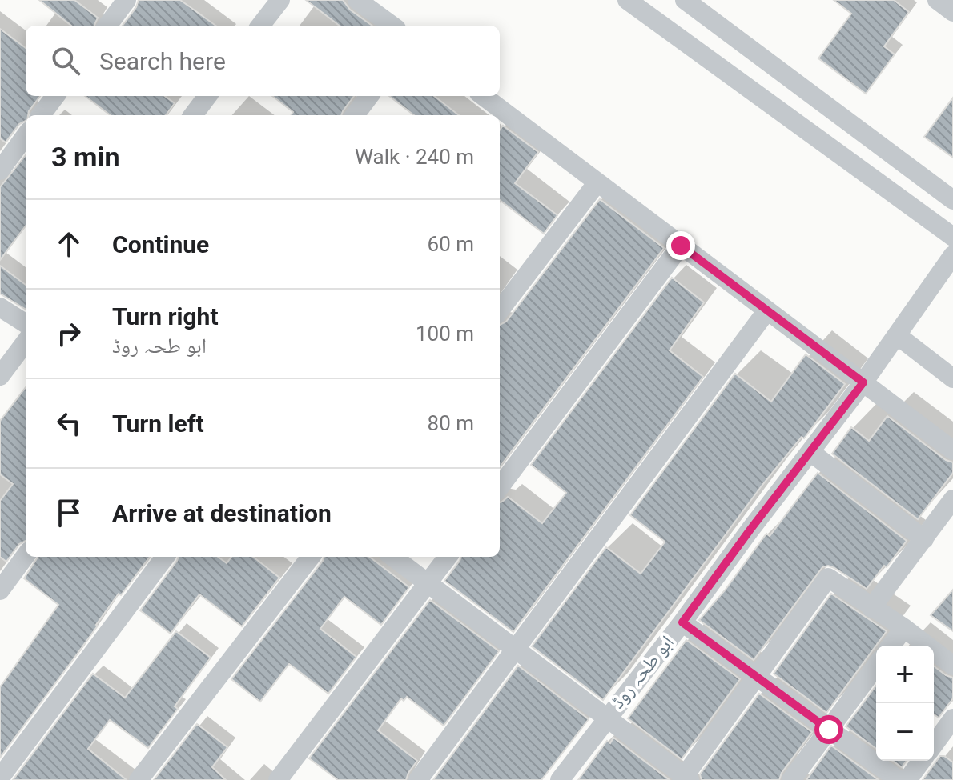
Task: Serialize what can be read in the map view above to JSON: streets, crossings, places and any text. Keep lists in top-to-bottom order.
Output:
{
  "streets": {
    "street": ["ابو طحہ روڈ"]
  },
  "page": {
    "search": "Search here",
    "heading": ["3 min", "Walk · 240 m"],
    "list": [
      ["Continue", "60 m"],
      ["Turn right", "ابو طحہ روڈ", "100 m"],
      ["Turn left", "80 m"],
      "Arrive at destination"
    ],
    "map_buttons": ["+", "−"]
  }
}
